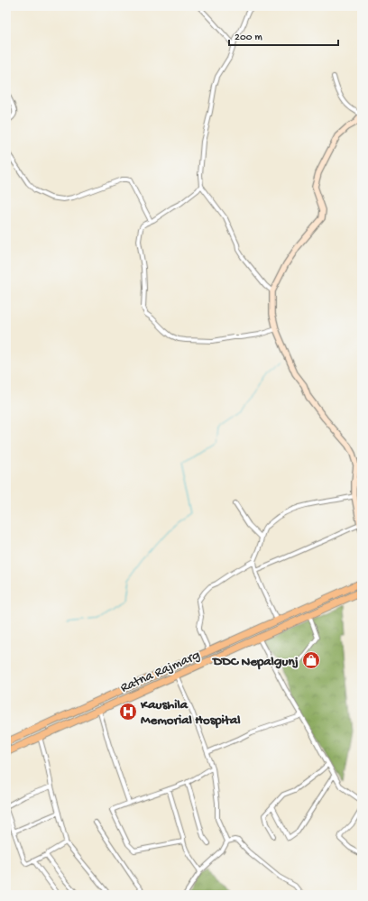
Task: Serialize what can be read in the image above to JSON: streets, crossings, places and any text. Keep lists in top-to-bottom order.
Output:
{
  "streets": {
    "highway": ["Ratna Rajmarg"]
  },
  "places": {
    "shop": ["DDC Nepalgunj"],
    "hospital": ["Kaushila Memorial Hospital"]
  },
  "scale_bar": "200 m"
}
